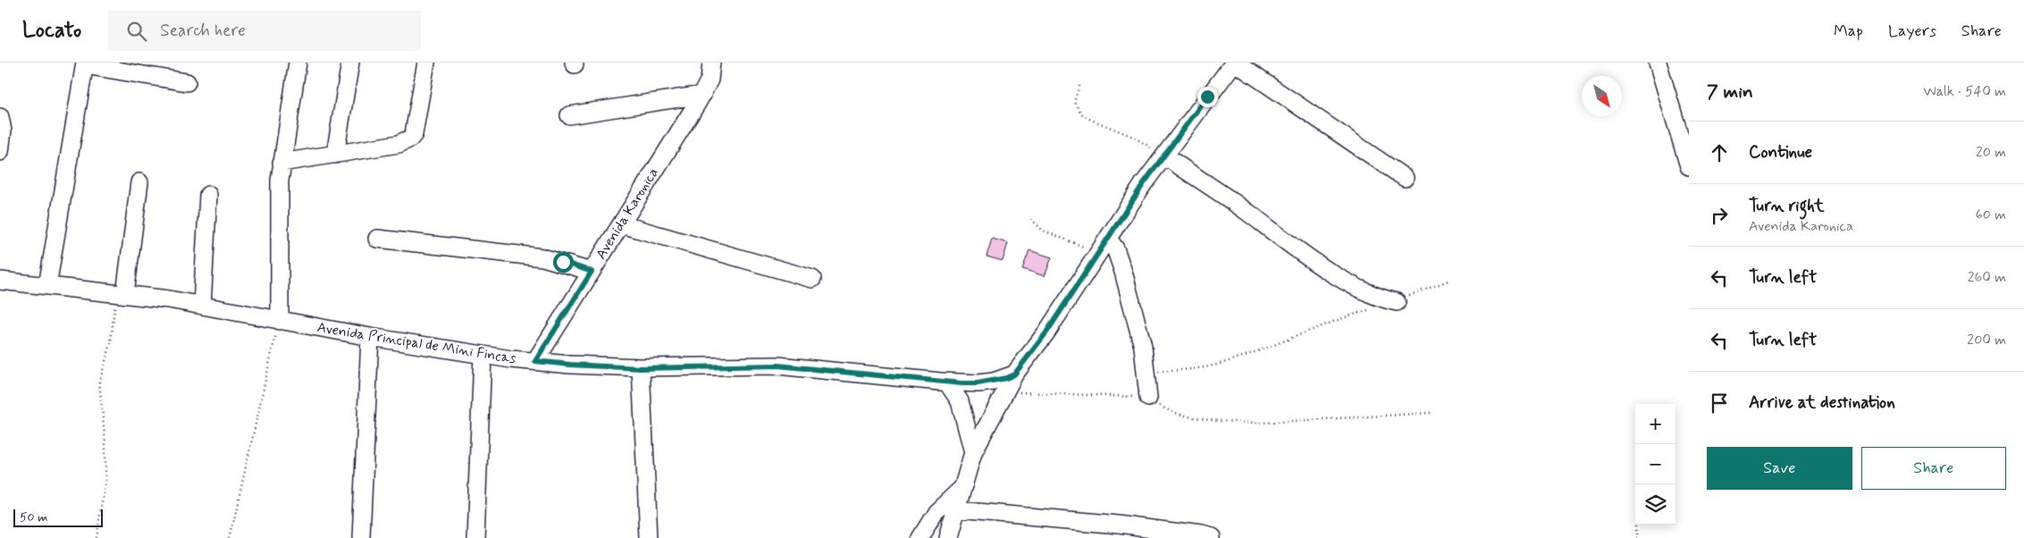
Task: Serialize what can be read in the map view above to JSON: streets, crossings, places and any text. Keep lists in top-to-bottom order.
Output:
{
  "streets": {
    "street": ["Avenida Karonica", "Avenida Principal de Mini Fincas"]
  },
  "crossings": [
    ["Avenida Karonica", "Avenida Principal de Mini Fincas"]
  ],
  "scale_bar": "50 m",
  "north": "bottom right",
  "page": {
    "header": "Locato",
    "search": "Search here",
    "nav": ["Map", "Layers", "Share"],
    "heading": ["7 min", "Walk · 540 m"],
    "list": [
      ["Continue", "20 m"],
      ["Turn right", "Avenida Karonica", "60 m"],
      ["Turn left", "260 m"],
      ["Turn left", "200 m"],
      "Arrive at destination"
    ],
    "map_buttons": ["+", "−"],
    "buttons": ["Save", "Share"],
    "scale": "50 m"
  }
}
